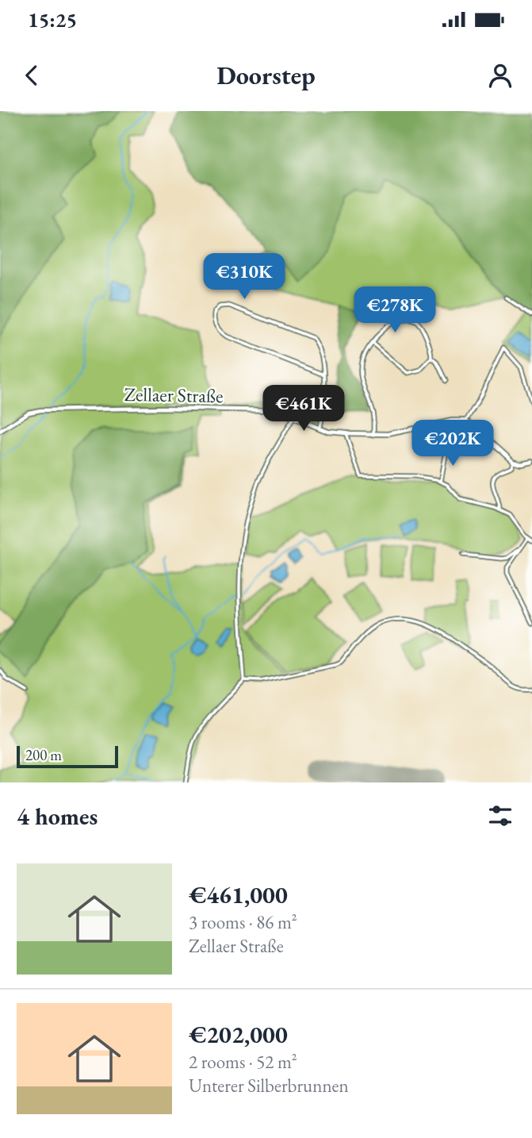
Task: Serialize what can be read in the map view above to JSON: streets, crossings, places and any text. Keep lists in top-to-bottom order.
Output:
{
  "streets": {
    "street": ["Zellaer Straße"]
  },
  "scale_bar": "200 m",
  "page": {
    "status": "15:25",
    "header": "Doorstep",
    "price": [
      "€310K",
      "€278K",
      "€461K",
      "€202K"
    ],
    "scale": "200 m",
    "heading": "4 homes",
    "list": [
      {
        "name": "€461,000",
        "note": "3 rooms · 86 m² · Zellaer Straße"
      },
      {
        "name": "€202,000",
        "note": "2 rooms · 52 m² · Unterer Silberbrunnen"
      }
    ]
  }
}
